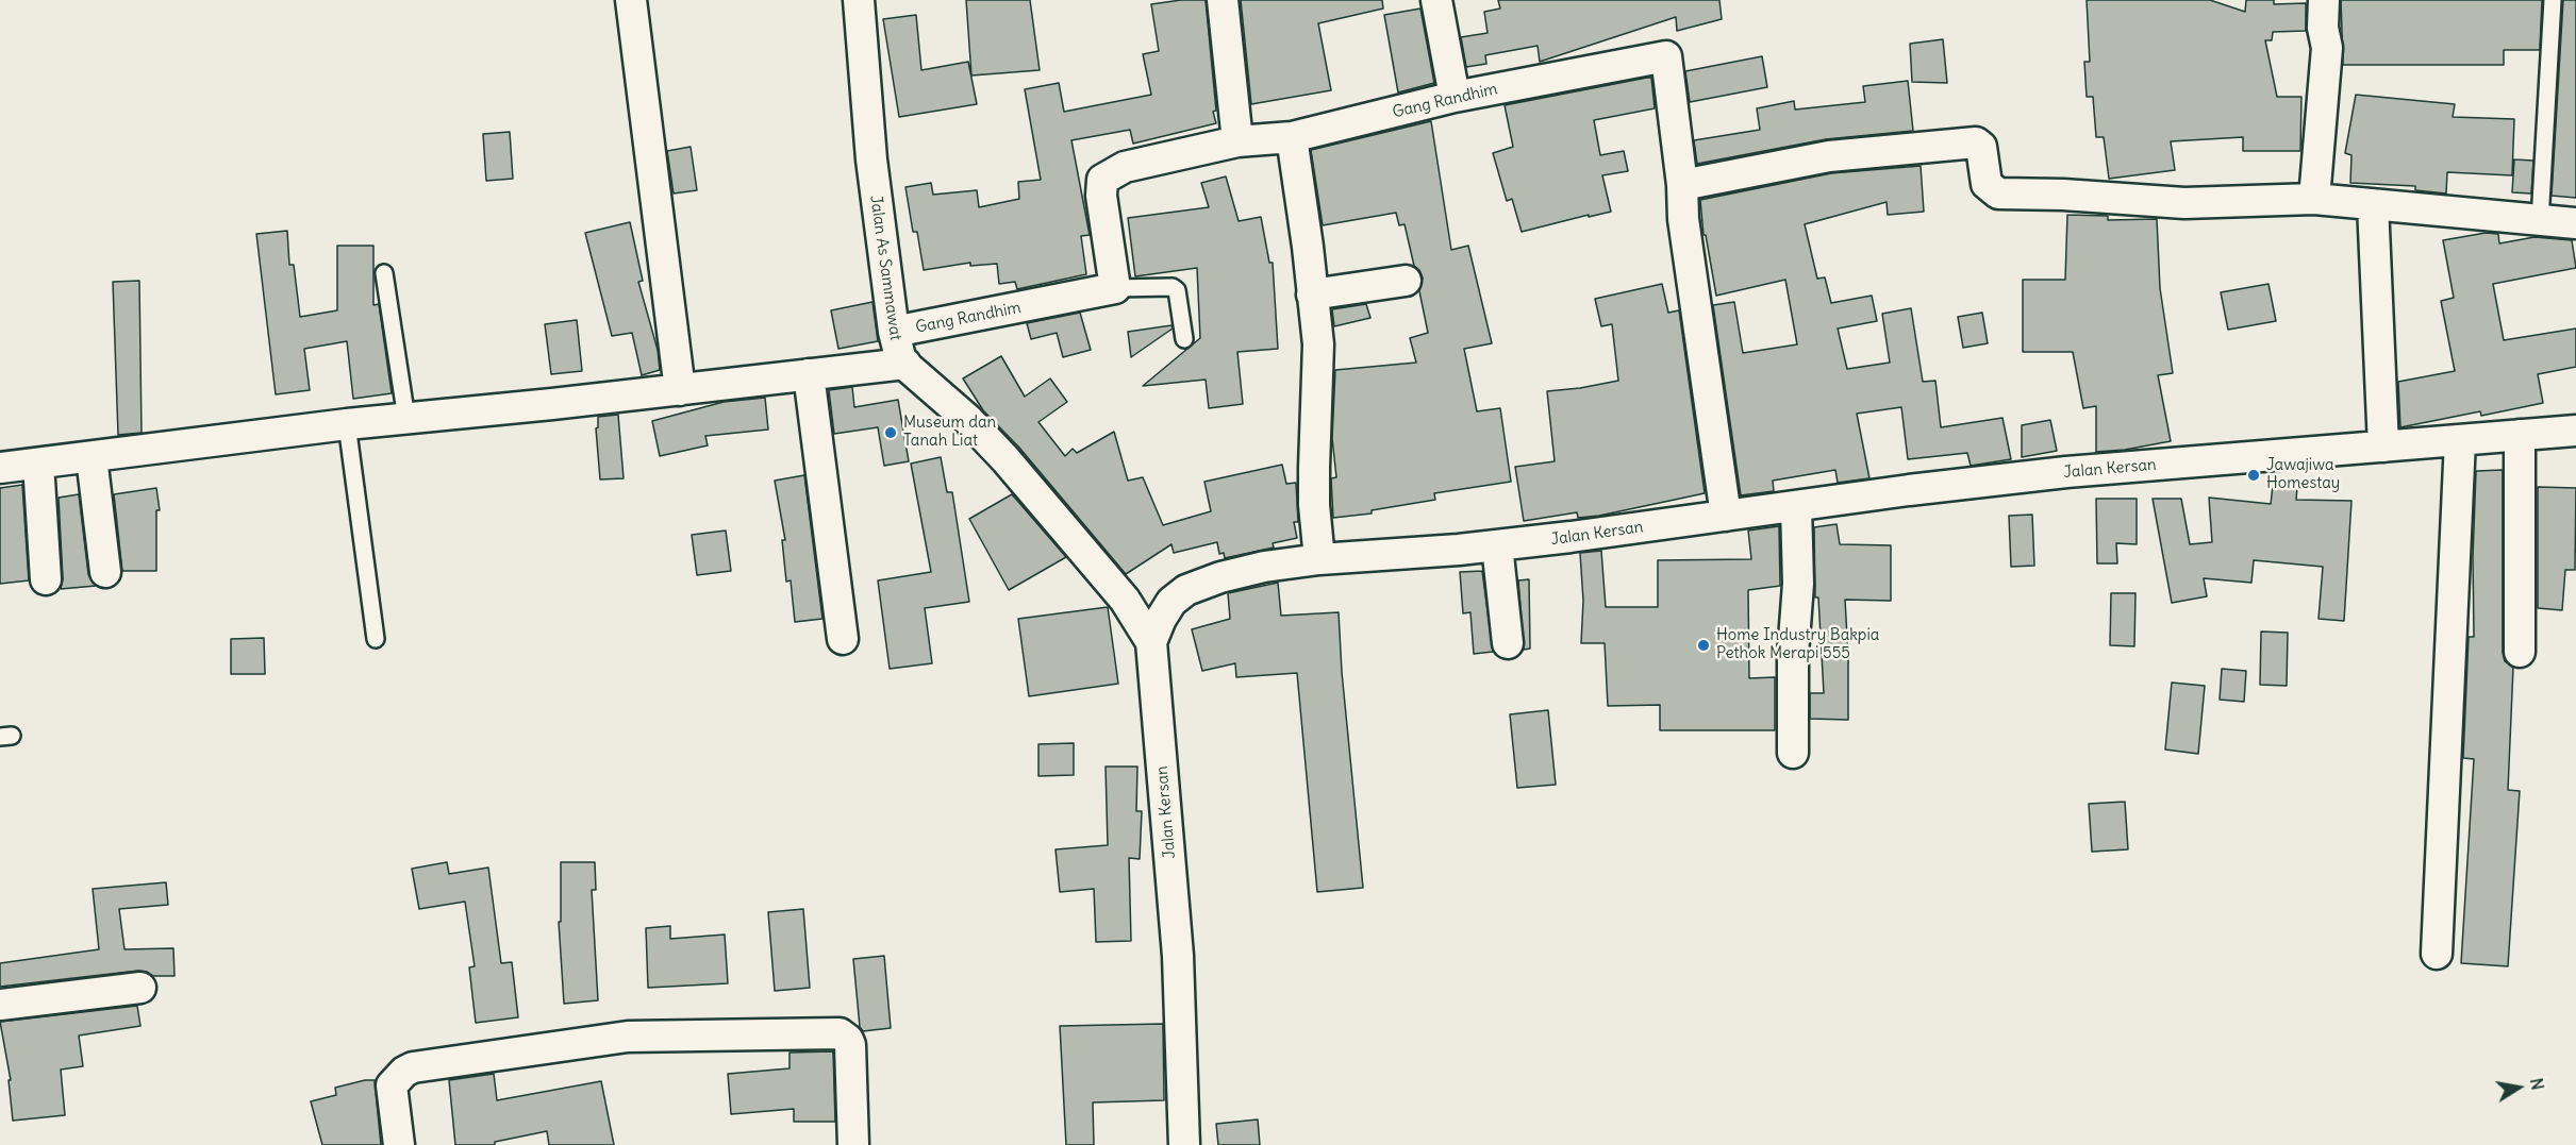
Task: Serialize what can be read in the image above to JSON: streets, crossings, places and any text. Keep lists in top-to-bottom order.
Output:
{
  "streets": {
    "street": ["Gang Randhim", "Jalan As Sammawat", "Jalan Kersan"]
  },
  "crossings": [
    ["Gang Randhim", "Jalan As Sammawat"],
    ["Gang Randhim", "Jalan Kersan"],
    ["Jalan As Sammawat", "Jalan Kersan"]
  ],
  "places": ["Museum dan Tanah Liat", "Jawajiwa Homestay", "Home Industry Bakpia Pethok Merapi 555"],
  "north": "right"
}
